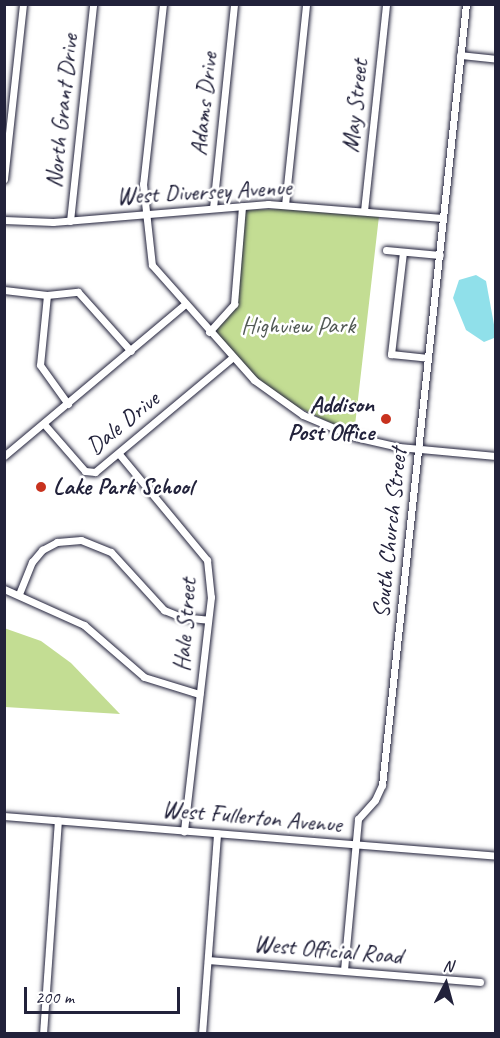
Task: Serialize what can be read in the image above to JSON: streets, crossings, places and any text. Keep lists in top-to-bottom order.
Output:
{
  "streets": {
    "street": [
      "Adams Drive",
      "May Street",
      "North Grant Drive",
      "West Diversey Avenue",
      "Dale Drive",
      "South Church Street",
      "Hale Street",
      "West Fullerton Avenue",
      "West Official Road"
    ]
  },
  "crossings": [
    ["Adams Drive", "West Diversey Avenue"],
    ["May Street", "West Diversey Avenue"],
    ["North Grant Drive", "West Diversey Avenue"],
    ["West Diversey Avenue", "South Church Street"],
    ["Dale Drive", "Hale Street"],
    ["South Church Street", "West Fullerton Avenue"],
    ["South Church Street", "West Official Road"],
    ["Hale Street", "West Fullerton Avenue"]
  ],
  "parks": ["Highview Park"],
  "places": ["Addison Post Office", "Lake Park School"],
  "scale_bar": "200 m",
  "north": "top"
}
